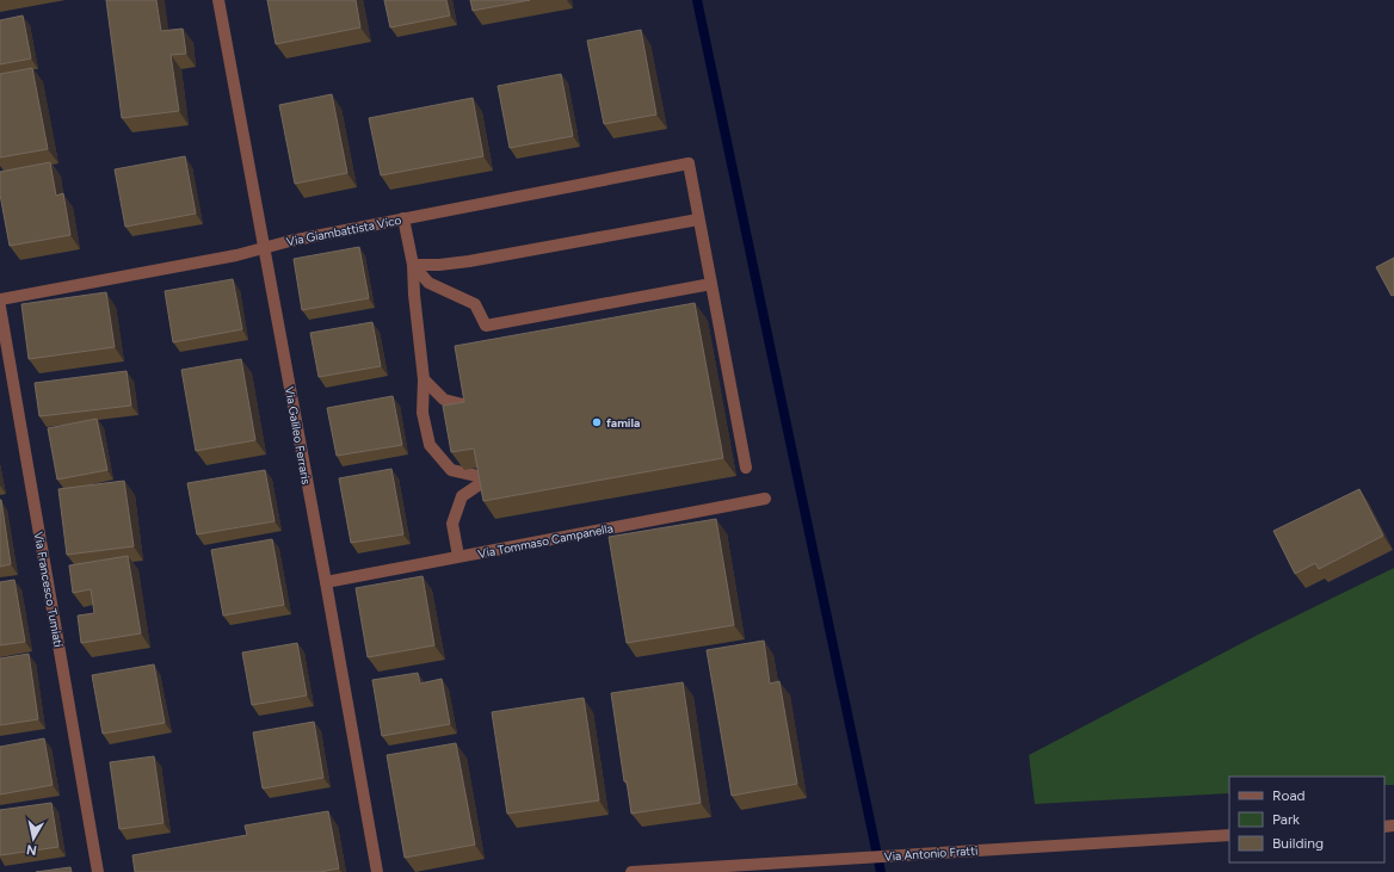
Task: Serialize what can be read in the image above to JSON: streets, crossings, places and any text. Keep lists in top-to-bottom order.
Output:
{
  "streets": {
    "street": [
      "Via Giambattista Vico",
      "Via Galileo Ferraris",
      "Via Tommaso Campanella",
      "Via Francesco Tumiati",
      "Via Antonio Fratti"
    ]
  },
  "crossings": [
    ["Via Giambattista Vico", "Via Galileo Ferraris"],
    ["Via Galileo Ferraris", "Via Tommaso Campanella"]
  ],
  "places": ["famila"],
  "legend": ["Road", "Park", "Building"],
  "north": "bottom"
}
